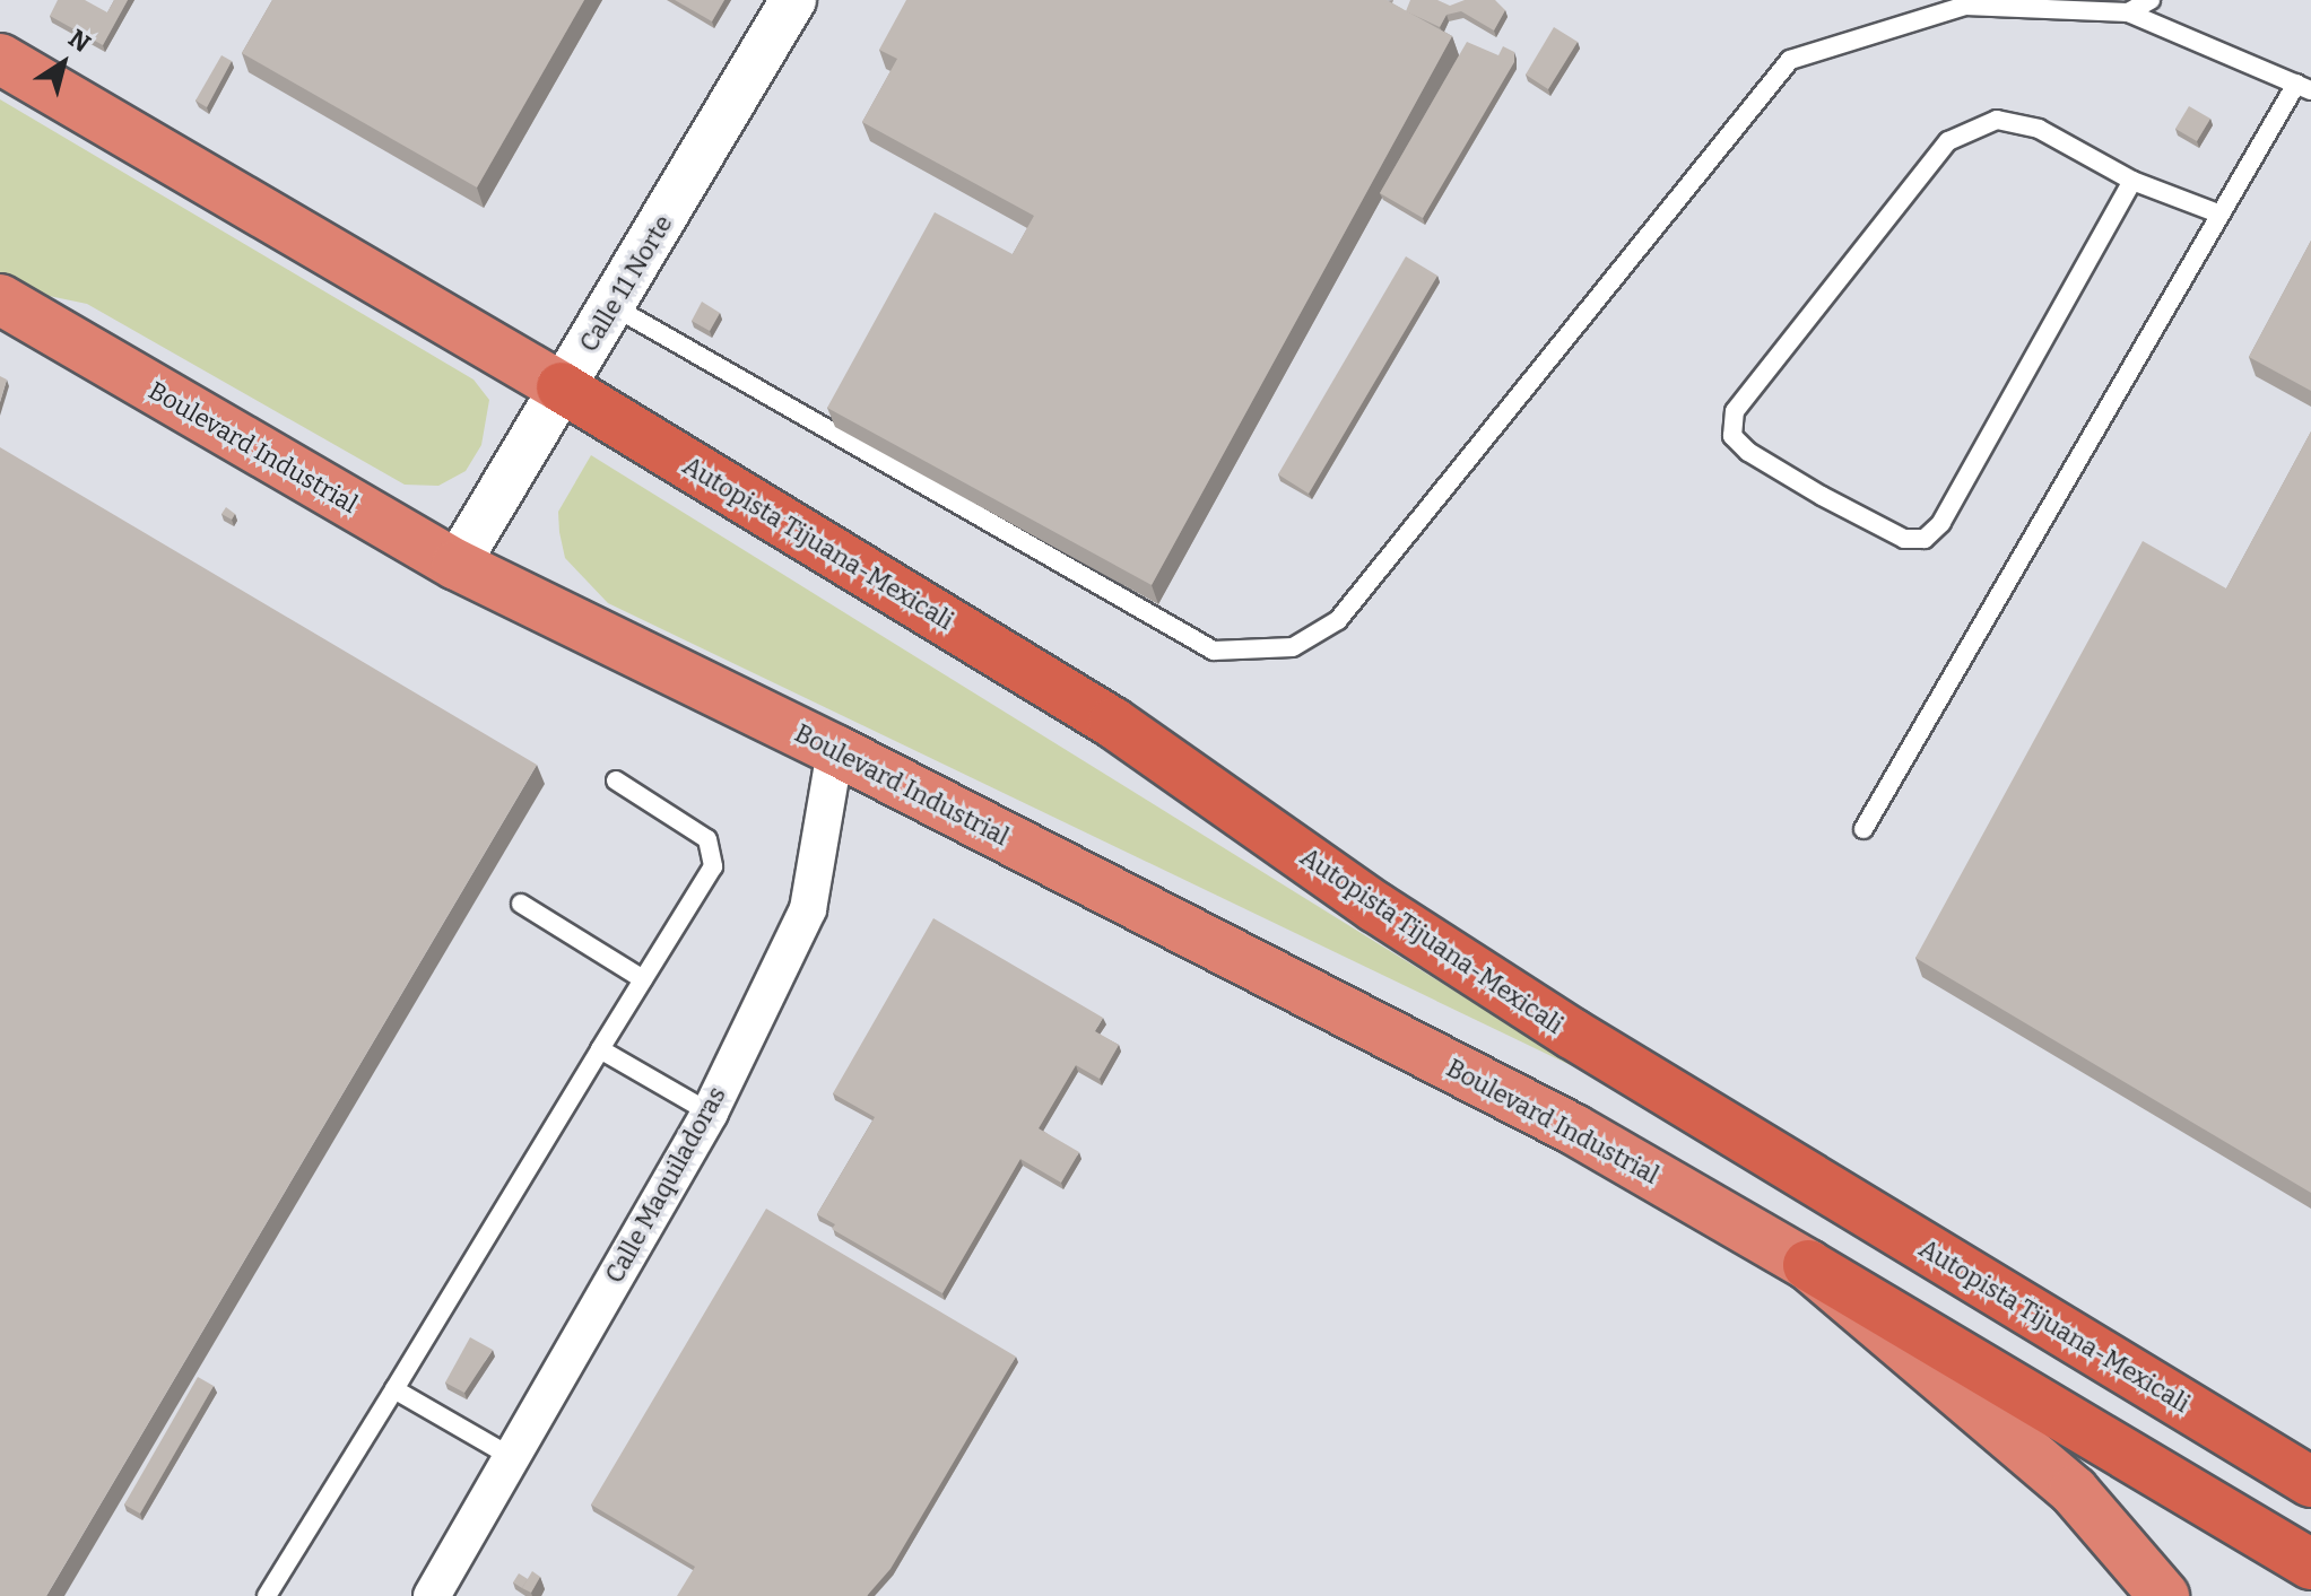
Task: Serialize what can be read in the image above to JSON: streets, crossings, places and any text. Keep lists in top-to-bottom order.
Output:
{
  "streets": {
    "highway": ["Boulevard Industrial", "Autopista Tijuana-Mexicali"],
    "street": ["Calle 11 Norte", "Calle Maquiladoras"]
  },
  "crossings": [
    ["Calle 11 Norte", "Boulevard Industrial"],
    ["Calle 11 Norte", "Autopista Tijuana-Mexicali"],
    ["Boulevard Industrial", "Calle Maquiladoras"]
  ],
  "north": "top right"
}
